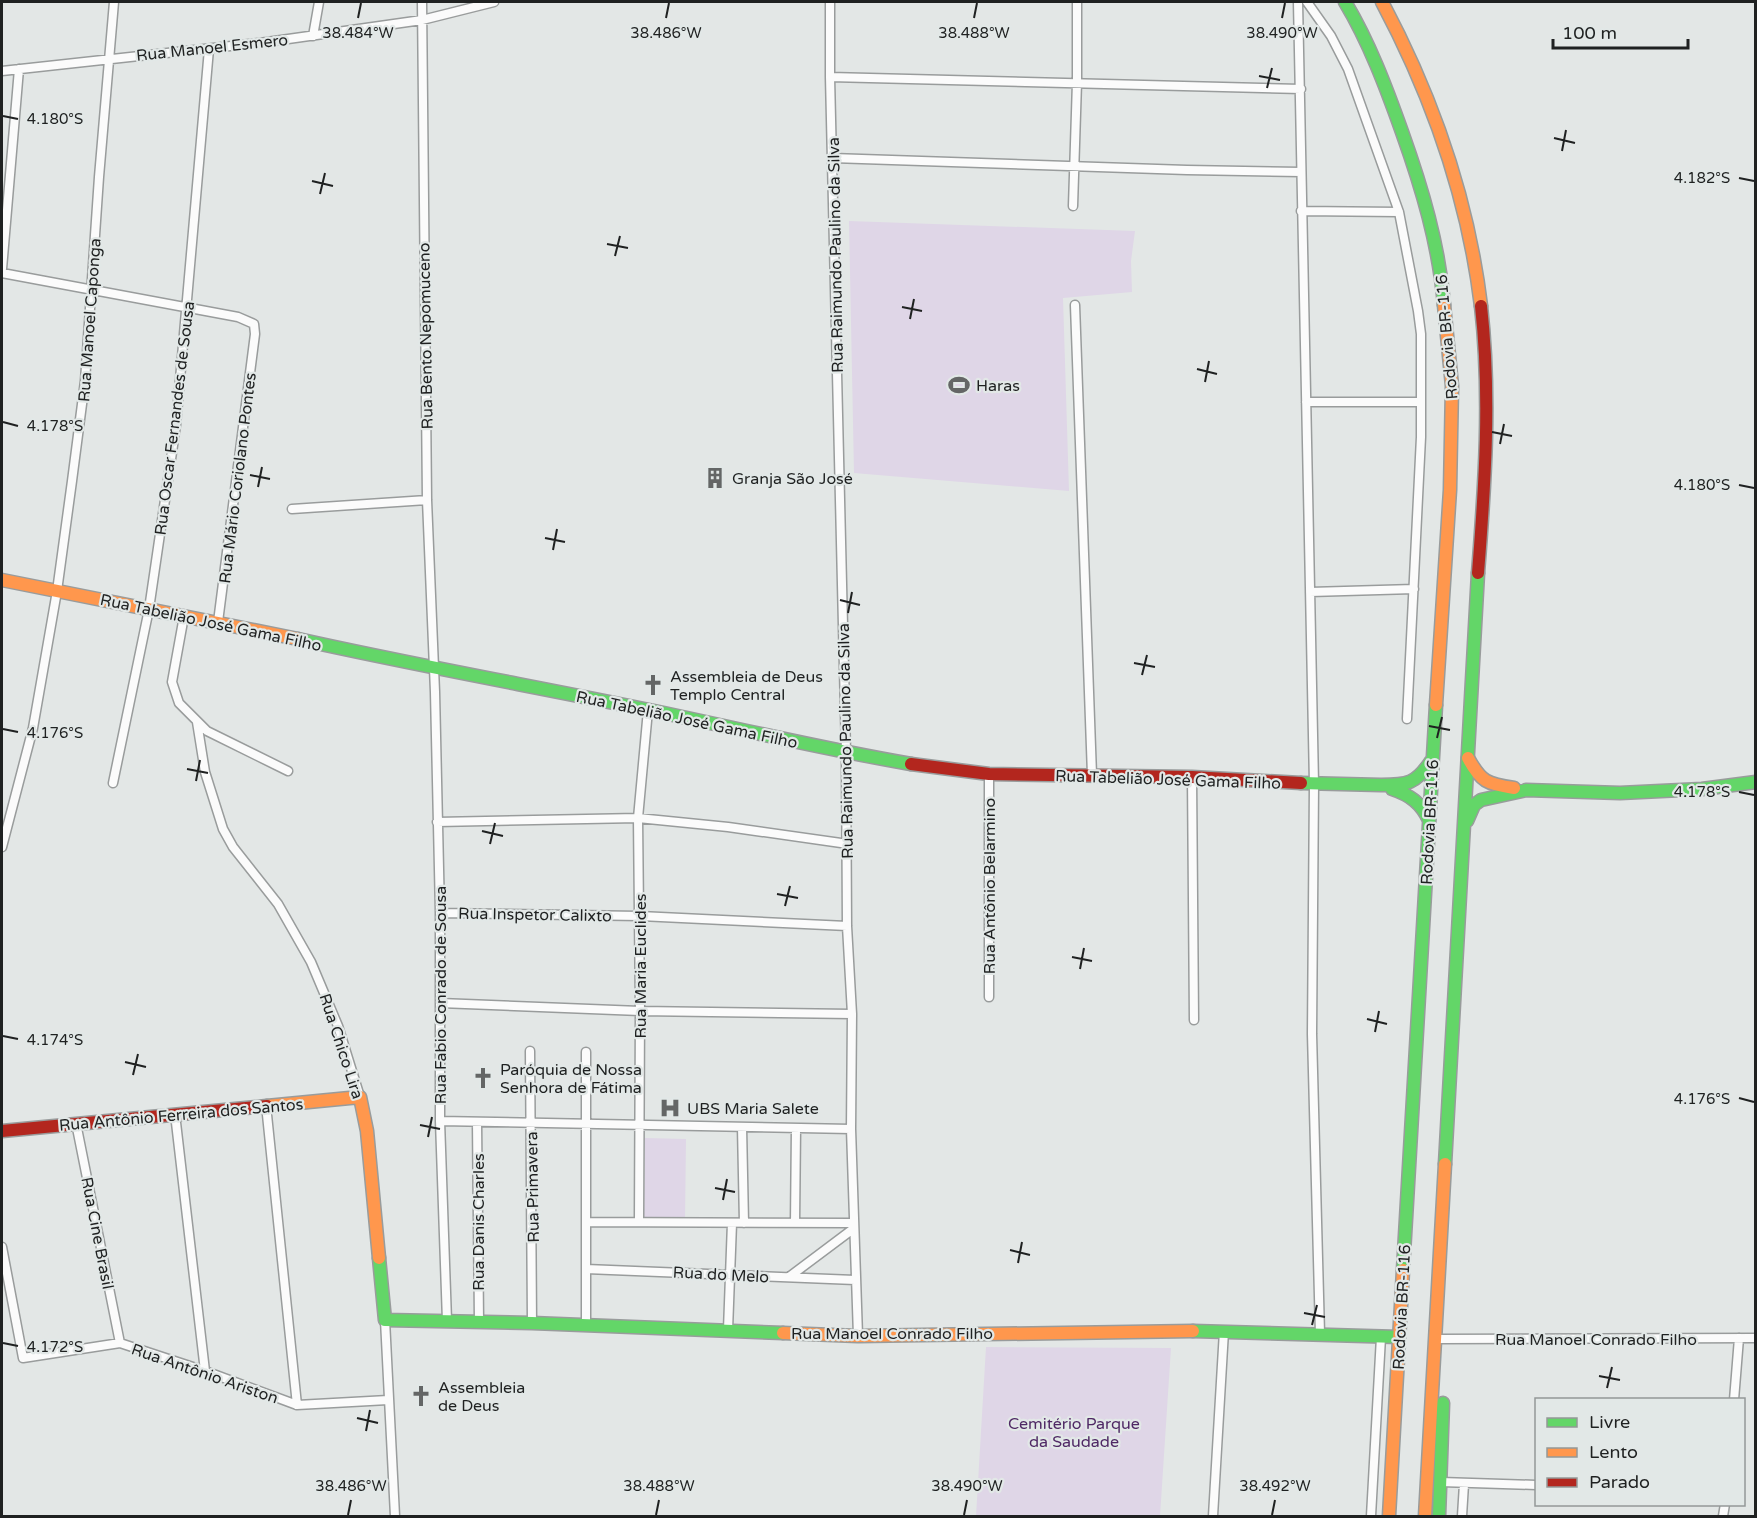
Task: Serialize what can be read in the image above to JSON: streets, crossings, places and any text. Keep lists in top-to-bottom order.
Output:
{
  "streets": {
    "main road": [
      "Rodovia BR-116",
      "Rua Tabelião José Gama Filho",
      "Rua Chico Lira",
      "Rua Antônio Ferreira dos Santos",
      "Rua Manoel Conrado Filho"
    ],
    "street": [
      "Rua Manoel Esmero",
      "Rua Raimundo Paulino da Silva",
      "Rua Manoel Caponga",
      "Rua Bento Nepomuceno",
      "Rua Oscar Fernandes de Sousa",
      "Rua Mário Coriolano Pontes",
      "Rua Antônio Belarmino",
      "Rua Inspetor Calixto",
      "Rua Maria Euclides",
      "Rua Fabio Conrado de Sousa",
      "Rua Primavera",
      "Rua Danis Charles",
      "Rua Cine Brasil",
      "Rua do Melo",
      "Rua Antônio Ariston"
    ]
  },
  "crossings": [
    ["Rua Manoel Esmero", "Rua Manoel Caponga"],
    ["Rua Manoel Esmero", "Rua Bento Nepomuceno"],
    ["Rua Manoel Esmero", "Rua Oscar Fernandes de Sousa"],
    ["Rua Raimundo Paulino da Silva", "Rua Tabelião José Gama Filho"],
    ["Rua Raimundo Paulino da Silva", "Rua Inspetor Calixto"],
    ["Rua Raimundo Paulino da Silva", "Rua do Melo"],
    ["Rua Raimundo Paulino da Silva", "Rua Manoel Conrado Filho"],
    ["Rua Manoel Caponga", "Rua Tabelião José Gama Filho"],
    ["Rua Bento Nepomuceno", "Rua Tabelião José Gama Filho"],
    ["Rua Bento Nepomuceno", "Rua Fabio Conrado de Sousa"],
    ["Rodovia BR-116", "Rua Manoel Conrado Filho"],
    ["Rua Oscar Fernandes de Sousa", "Rua Mário Coriolano Pontes"],
    ["Rua Oscar Fernandes de Sousa", "Rua Tabelião José Gama Filho"],
    ["Rua Mário Coriolano Pontes", "Rua Tabelião José Gama Filho"],
    ["Rua Tabelião José Gama Filho", "Rua Antônio Belarmino"],
    ["Rua Tabelião José Gama Filho", "Rua Maria Euclides"],
    ["Rua Tabelião José Gama Filho", "Rua Fabio Conrado de Sousa"],
    ["Rua Inspetor Calixto", "Rua Maria Euclides"],
    ["Rua Inspetor Calixto", "Rua Fabio Conrado de Sousa"],
    ["Rua Fabio Conrado de Sousa", "Rua Manoel Conrado Filho"],
    ["Rua Chico Lira", "Rua Antônio Ferreira dos Santos"],
    ["Rua Chico Lira", "Rua Manoel Conrado Filho"],
    ["Rua Chico Lira", "Rua Antônio Ariston"],
    ["Rua Antônio Ferreira dos Santos", "Rua Cine Brasil"],
    ["Rua Primavera", "Rua Manoel Conrado Filho"],
    ["Rua Danis Charles", "Rua Manoel Conrado Filho"],
    ["Rua Cine Brasil", "Rua Antônio Ariston"]
  ],
  "parks": ["Cemitério Parque da Saudade"],
  "places": {
    "sports": ["Haras"],
    "building": ["Granja São José"],
    "church": ["Assembleia de Deus Templo Central", "Paróquia de Nossa Senhora de Fátima", "Assembleia de Deus"],
    "hospital": ["UBS Maria Salete"]
  },
  "legend": ["Livre", "Lento", "Parado"],
  "scale_bar": "100 m",
  "coordinates": [
    "38.484°W",
    "38.486°W",
    "38.488°W",
    "38.490°W",
    "4.180°S",
    "4.182°S",
    "4.178°S",
    "4.176°S",
    "4.174°S",
    "4.172°S",
    "38.492°W"
  ]
}
